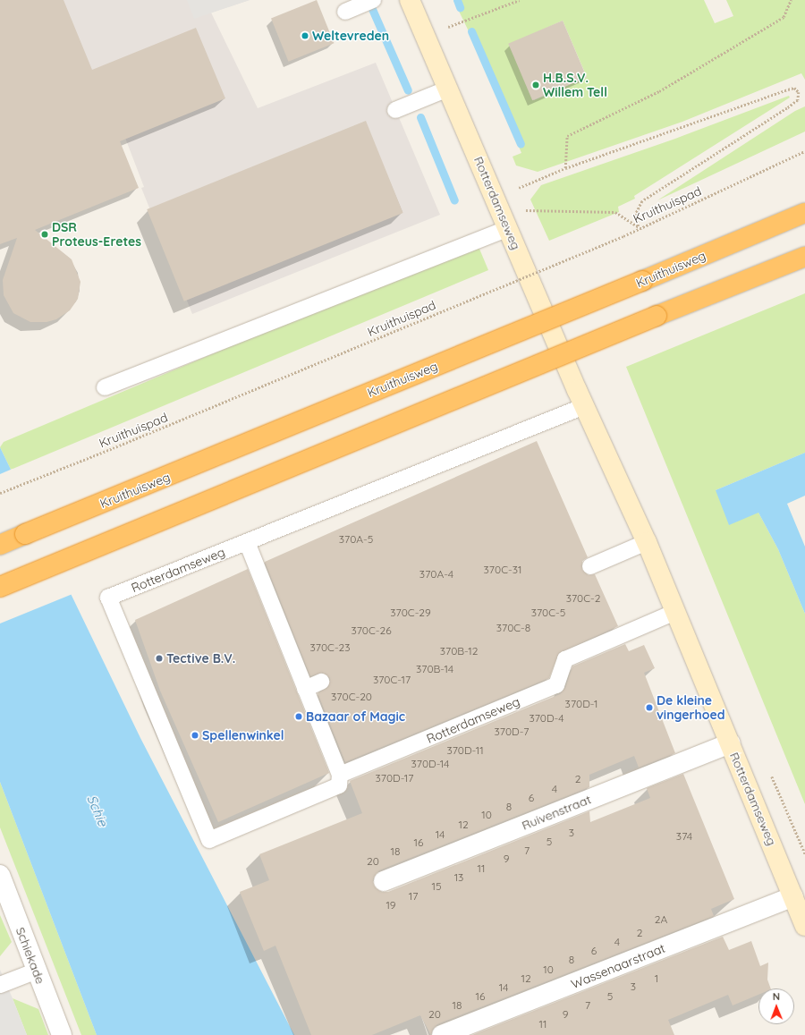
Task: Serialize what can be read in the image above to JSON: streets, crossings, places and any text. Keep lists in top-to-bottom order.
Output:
{
  "streets": {
    "highway": ["Kruithuisweg"],
    "street": [
      "Rotterdamseweg",
      "Ruivenstraat",
      "Schiekade",
      "Wassenaarstraat"
    ],
    "path": ["Kruithuispad"]
  },
  "crossings": [
    ["Rotterdamseweg", "Ruivenstraat"],
    ["Rotterdamseweg", "Wassenaarstraat"]
  ],
  "water": ["Schie"],
  "places": [
    "Weltevreden",
    "H.B.S.V. Willem Tell",
    "DSR Proteus-Eretes",
    "Tective B.V.",
    "De kleine vingerhoed",
    "Bazaar of Magic",
    "Spellenwinkel"
  ],
  "house_numbers": [
    "370A-5",
    "370C-31",
    "370A-4",
    "370C-2",
    "370C-29",
    "370C-5",
    "370C-8",
    "370C-26",
    "370C-23",
    "370B-12",
    "370B-14",
    "370C-17",
    "370C-20",
    "370D-1",
    "370D-4",
    "370D-7",
    "370D-11",
    "370D-14",
    "370D-17",
    "2",
    "4",
    "6",
    "8",
    "10",
    "12",
    "3",
    "14",
    "374",
    "5",
    "16",
    "7",
    "18",
    "9",
    "20",
    "11",
    "13",
    "15",
    "17",
    "19",
    "2A",
    "2",
    "4",
    "6",
    "8",
    "10",
    "12",
    "1",
    "3",
    "14",
    "16",
    "5",
    "18",
    "7",
    "20",
    "9",
    "11"
  ],
  "north": "top"
}
